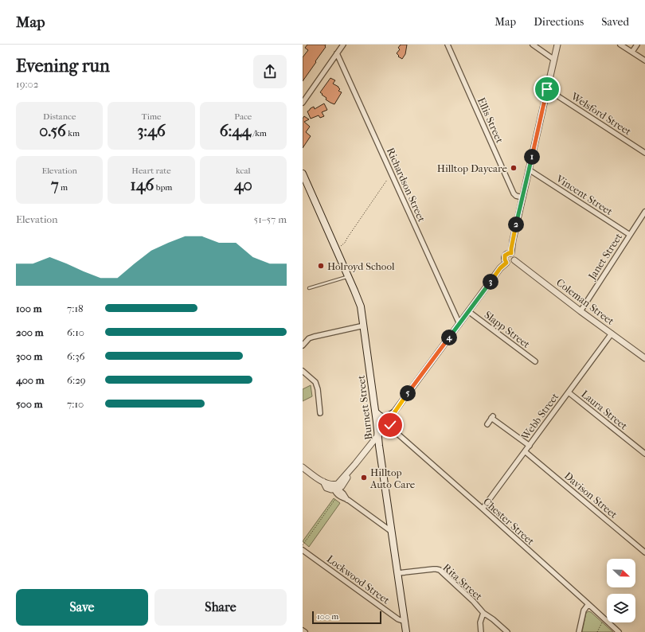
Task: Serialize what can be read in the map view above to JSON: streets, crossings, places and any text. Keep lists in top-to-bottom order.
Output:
{
  "streets": {
    "main road": ["Burnett Street"],
    "street": [
      "Welsford Street",
      "Ellis Street",
      "Richardson Street",
      "Vincent Street",
      "Janet Street",
      "Coleman Street",
      "Slapp Street",
      "Laura Street",
      "Webb Street",
      "Davison Street",
      "Chester Street",
      "Lockwood Street",
      "Rita Street"
    ]
  },
  "crossings": [
    ["Vincent Street", "Janet Street"],
    ["Janet Street", "Coleman Street"],
    ["Coleman Street", "Webb Street"],
    ["Burnett Street", "Lockwood Street"],
    ["Burnett Street", "Rita Street"],
    ["Laura Street", "Webb Street"],
    ["Webb Street", "Davison Street"],
    ["Webb Street", "Chester Street"]
  ],
  "places": ["Hilltop Daycare", "Holroyd School", "Hilltop Auto Care"],
  "scale_bar": "100 m",
  "north": "right",
  "page": {
    "header": "Map",
    "nav": ["Map", "Directions", "Saved"],
    "heading": ["Evening run", "19:02"],
    "stats": [
      ["Distance", "0.56 km"],
      ["Time", "3:46"],
      ["Pace", "6:44 /km"],
      ["Elevation", "7 m"],
      ["Heart rate", "146 bpm"],
      ["kcal", "40"]
    ],
    "pins": [
      "1",
      "2",
      "3",
      "4",
      "5"
    ],
    "chart": ["Elevation", "51–57 m"],
    "list": [
      {
        "name": "100 m",
        "note": "7:18"
      },
      {
        "name": "200 m",
        "note": "6:10"
      },
      {
        "name": "300 m",
        "note": "6:36"
      },
      {
        "name": "400 m",
        "note": "6:29"
      },
      {
        "name": "500 m",
        "note": "7:10"
      }
    ],
    "buttons": ["Save", "Share"],
    "scale": "100 m"
  }
}
